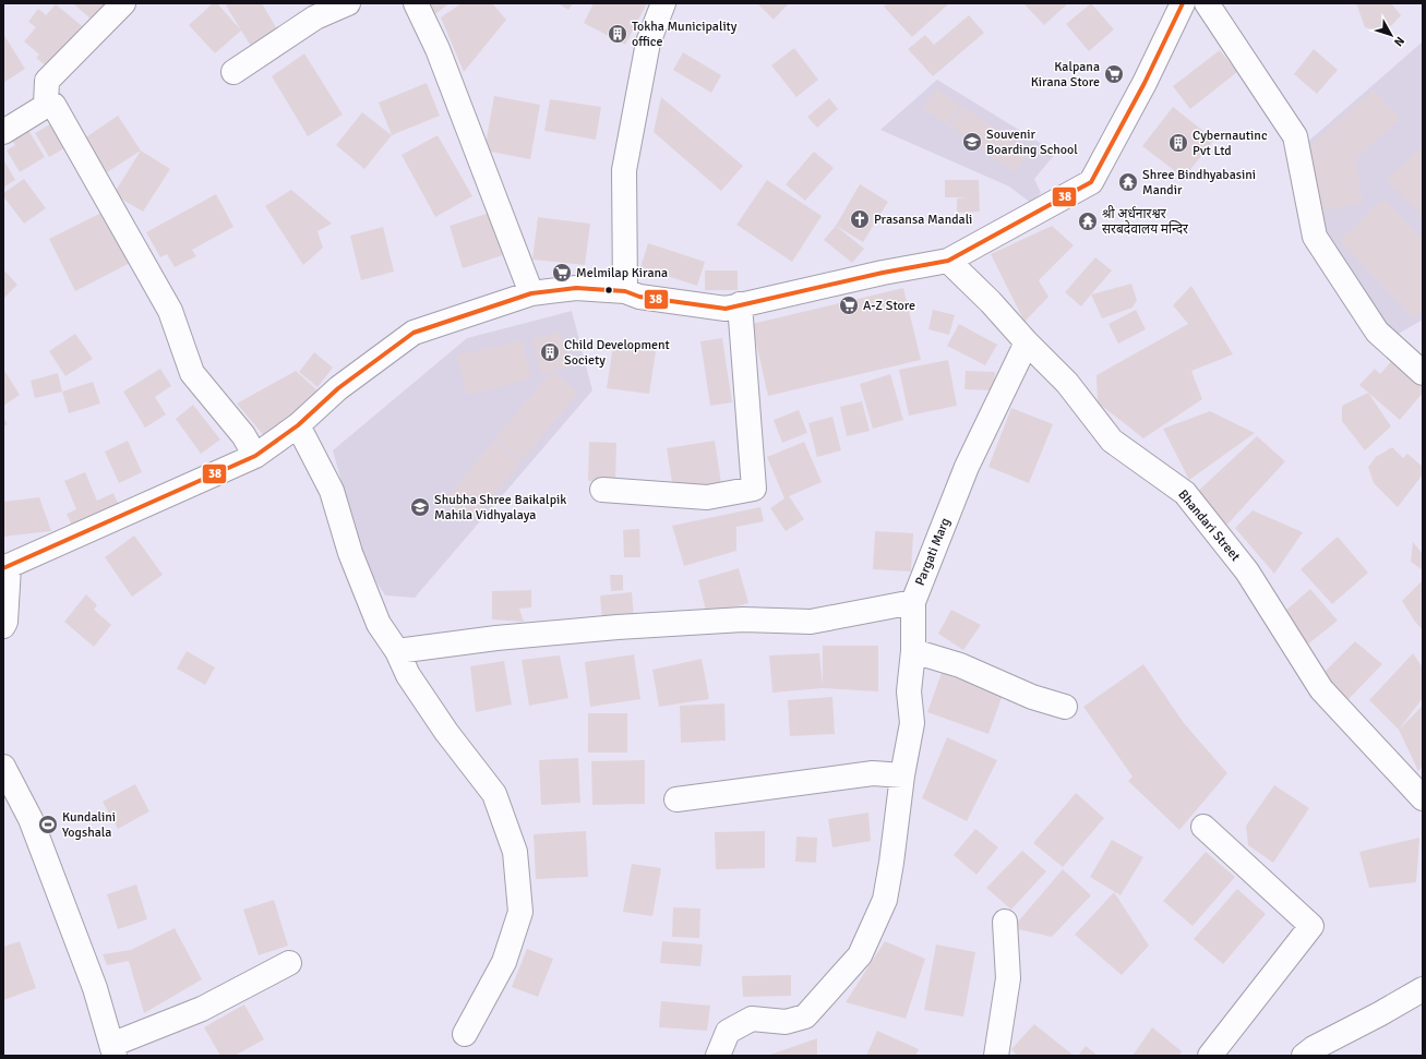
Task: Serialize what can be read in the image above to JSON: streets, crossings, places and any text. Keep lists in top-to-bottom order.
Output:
{
  "streets": {
    "street": ["Bhandari Street", "Pargati Marg"]
  },
  "crossings": [
    ["Bhandari Street", "Pargati Marg"]
  ],
  "places": {
    "building": ["Tokha Municipality office", "Cybernautinc Pvt Ltd", "Child Development Society"],
    "supermarket": ["Kalpana Kirana Store", "Melmilap Kirana", "A-Z Store"],
    "school or university": ["Souvenir Boarding School", "Shubha Shree Baikalpik Mahila Vidhyalaya"],
    "temple": ["Shree Bindhyabasini Mandir", "श्री अर्धनारश्वर सरबदेवालय मन्दिर"],
    "church": ["Prasansa Mandali"],
    "sports": ["Kundalini Yogshala"]
  },
  "lines": ["transit line 38"],
  "north": "bottom right"
}
